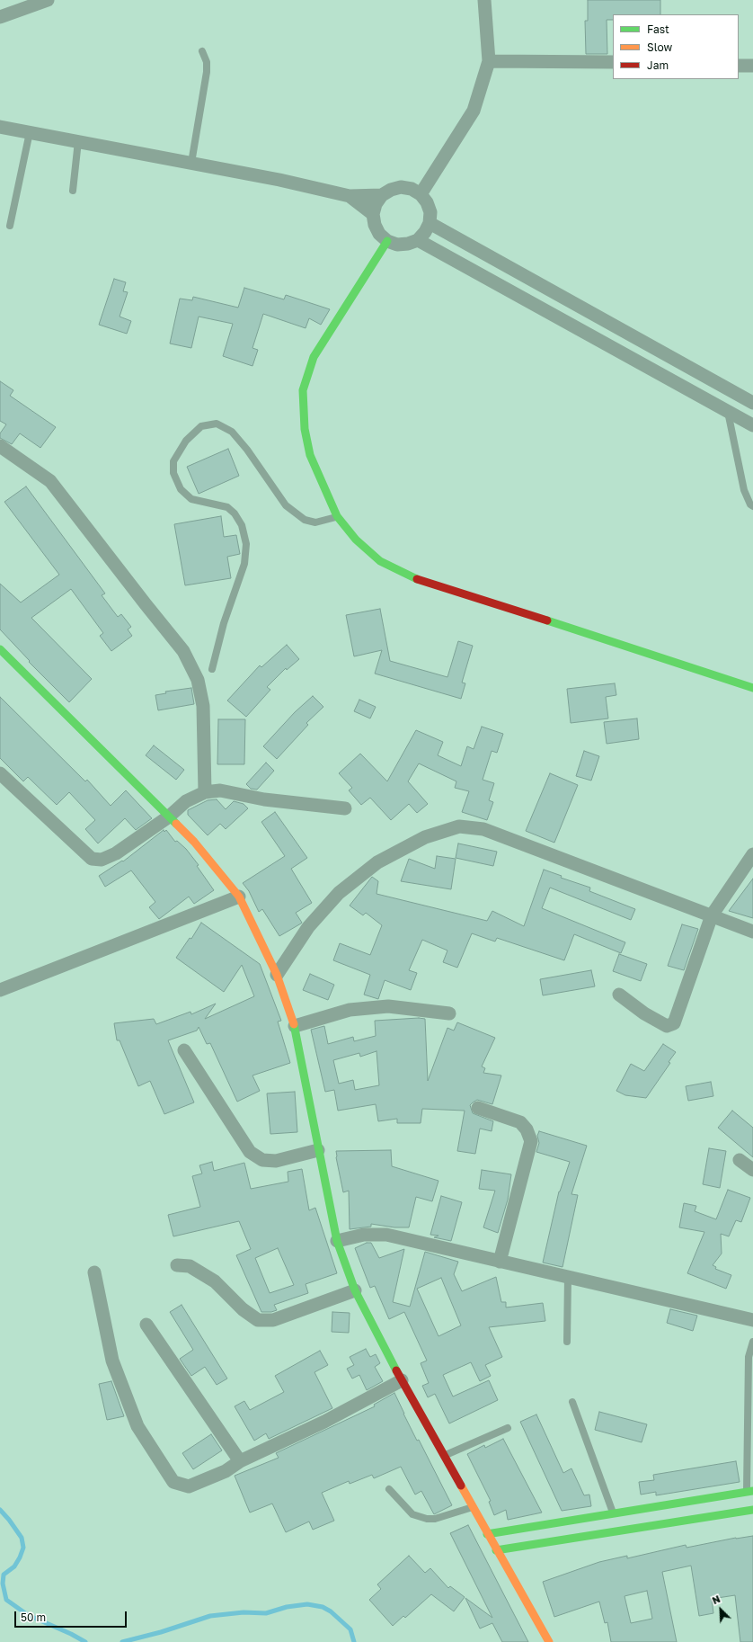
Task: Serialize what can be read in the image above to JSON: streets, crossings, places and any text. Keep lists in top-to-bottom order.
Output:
{
  "legend": ["Fast", "Slow", "Jam"],
  "scale_bar": "50 m",
  "north": "top left"
}
